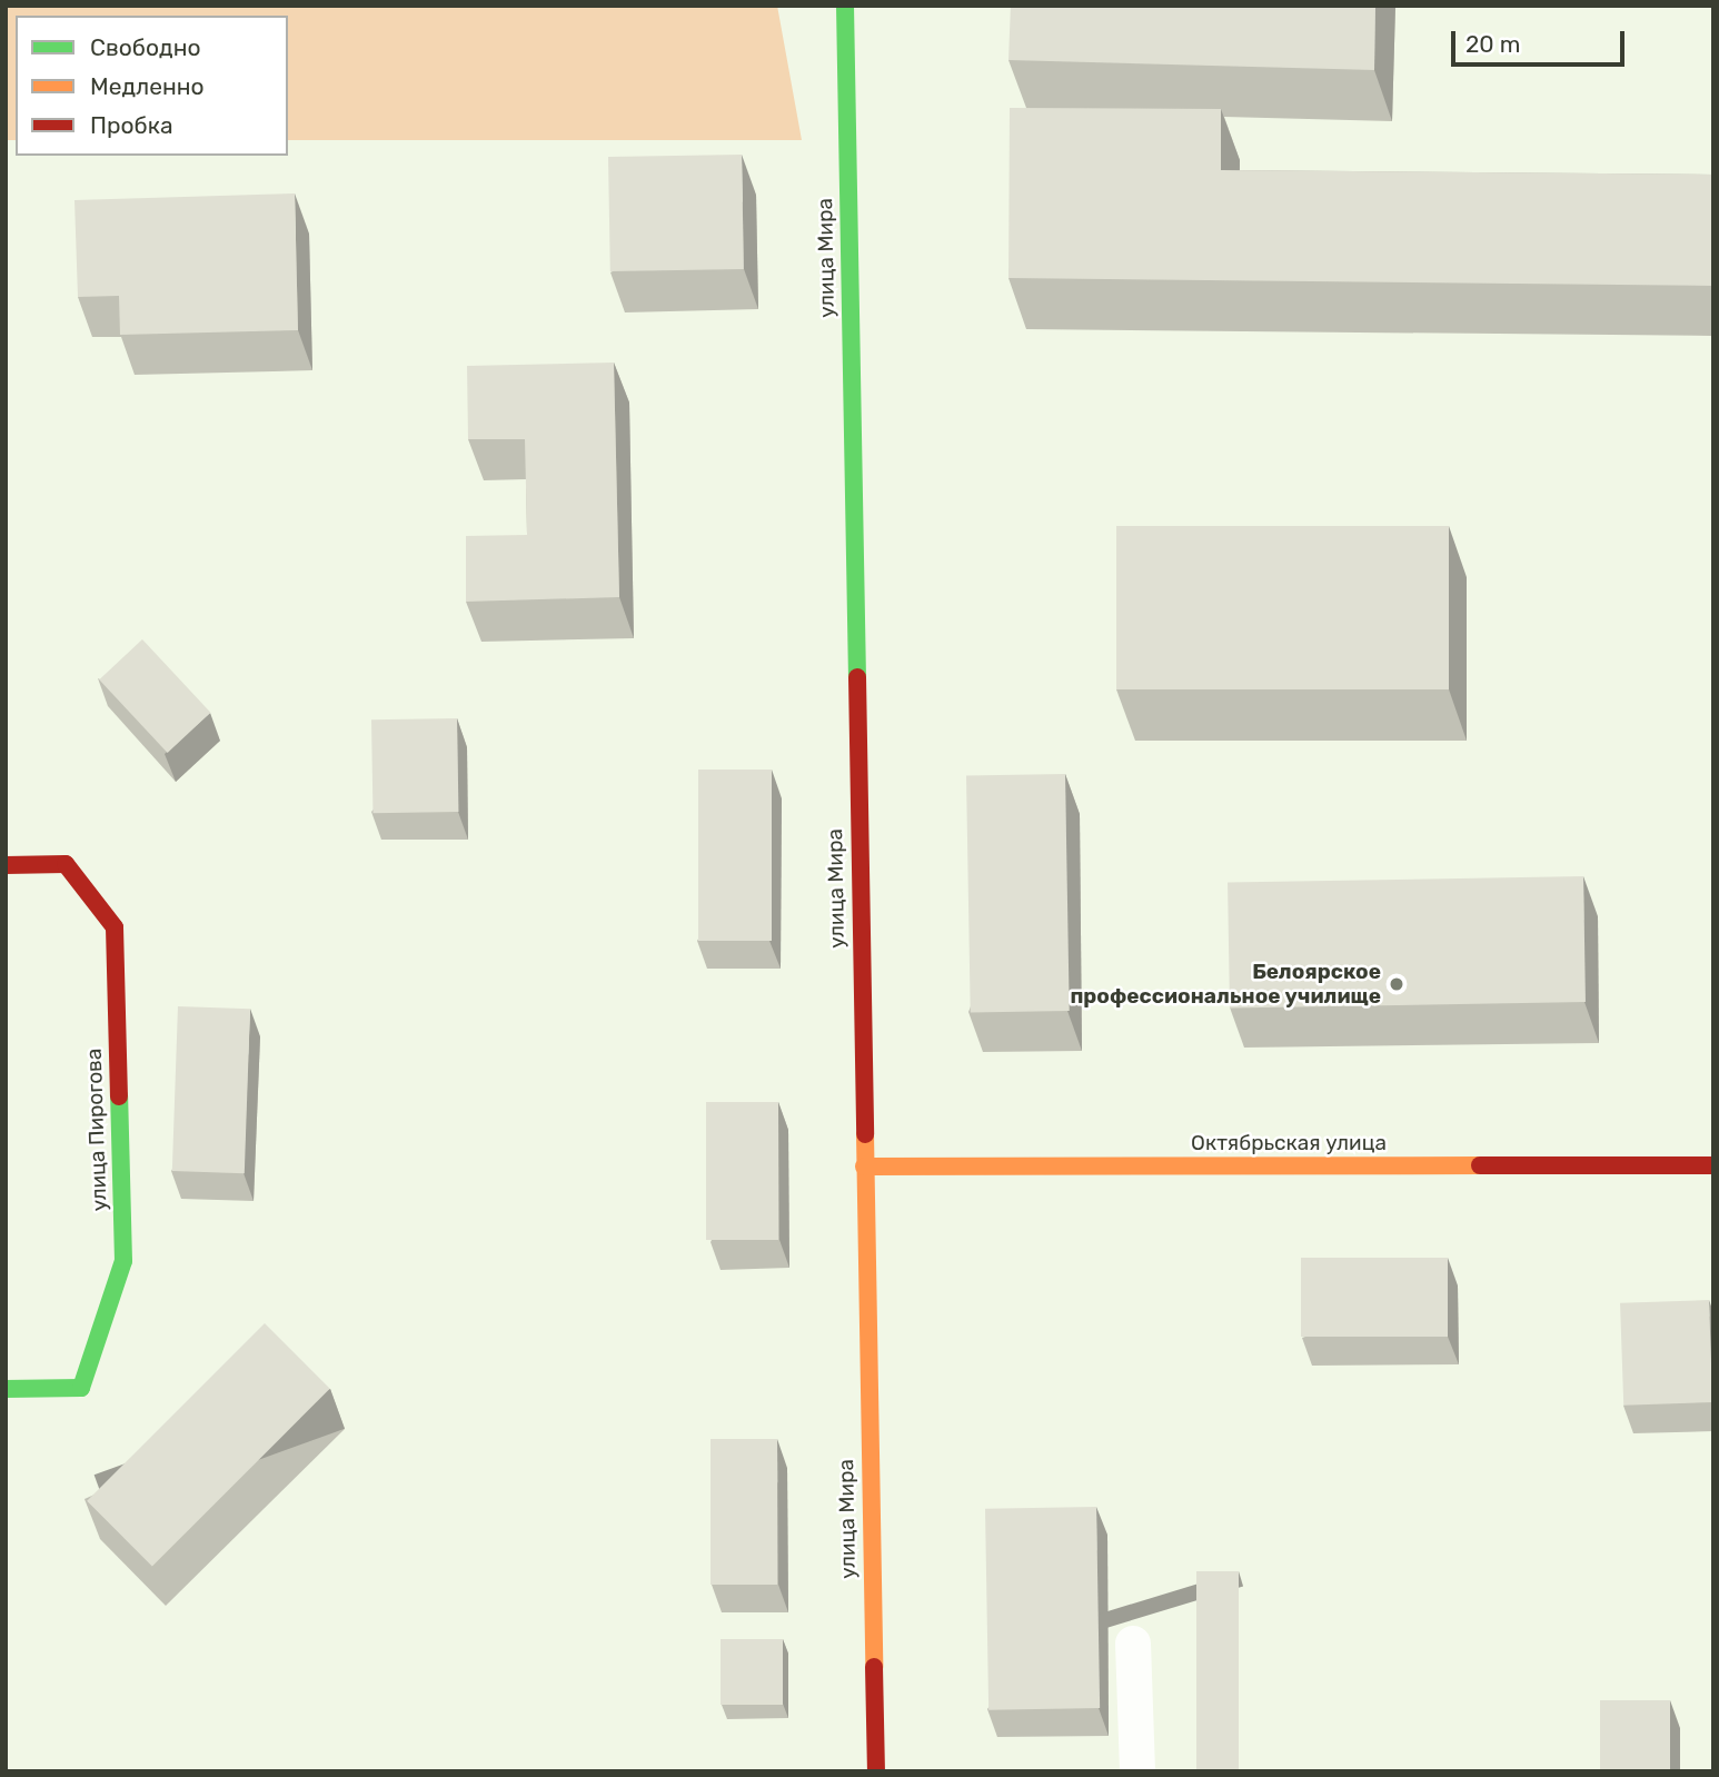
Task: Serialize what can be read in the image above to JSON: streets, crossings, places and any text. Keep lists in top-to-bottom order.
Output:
{
  "streets": {
    "street": ["улица Мира", "улица Пирогова", "Октябрьская улица"]
  },
  "crossings": [
    ["улица Мира", "Октябрьская улица"]
  ],
  "places": ["Белоярское профессиональное училище"],
  "legend": ["Свободно", "Медленно", "Пробка"],
  "scale_bar": "20 m"
}
